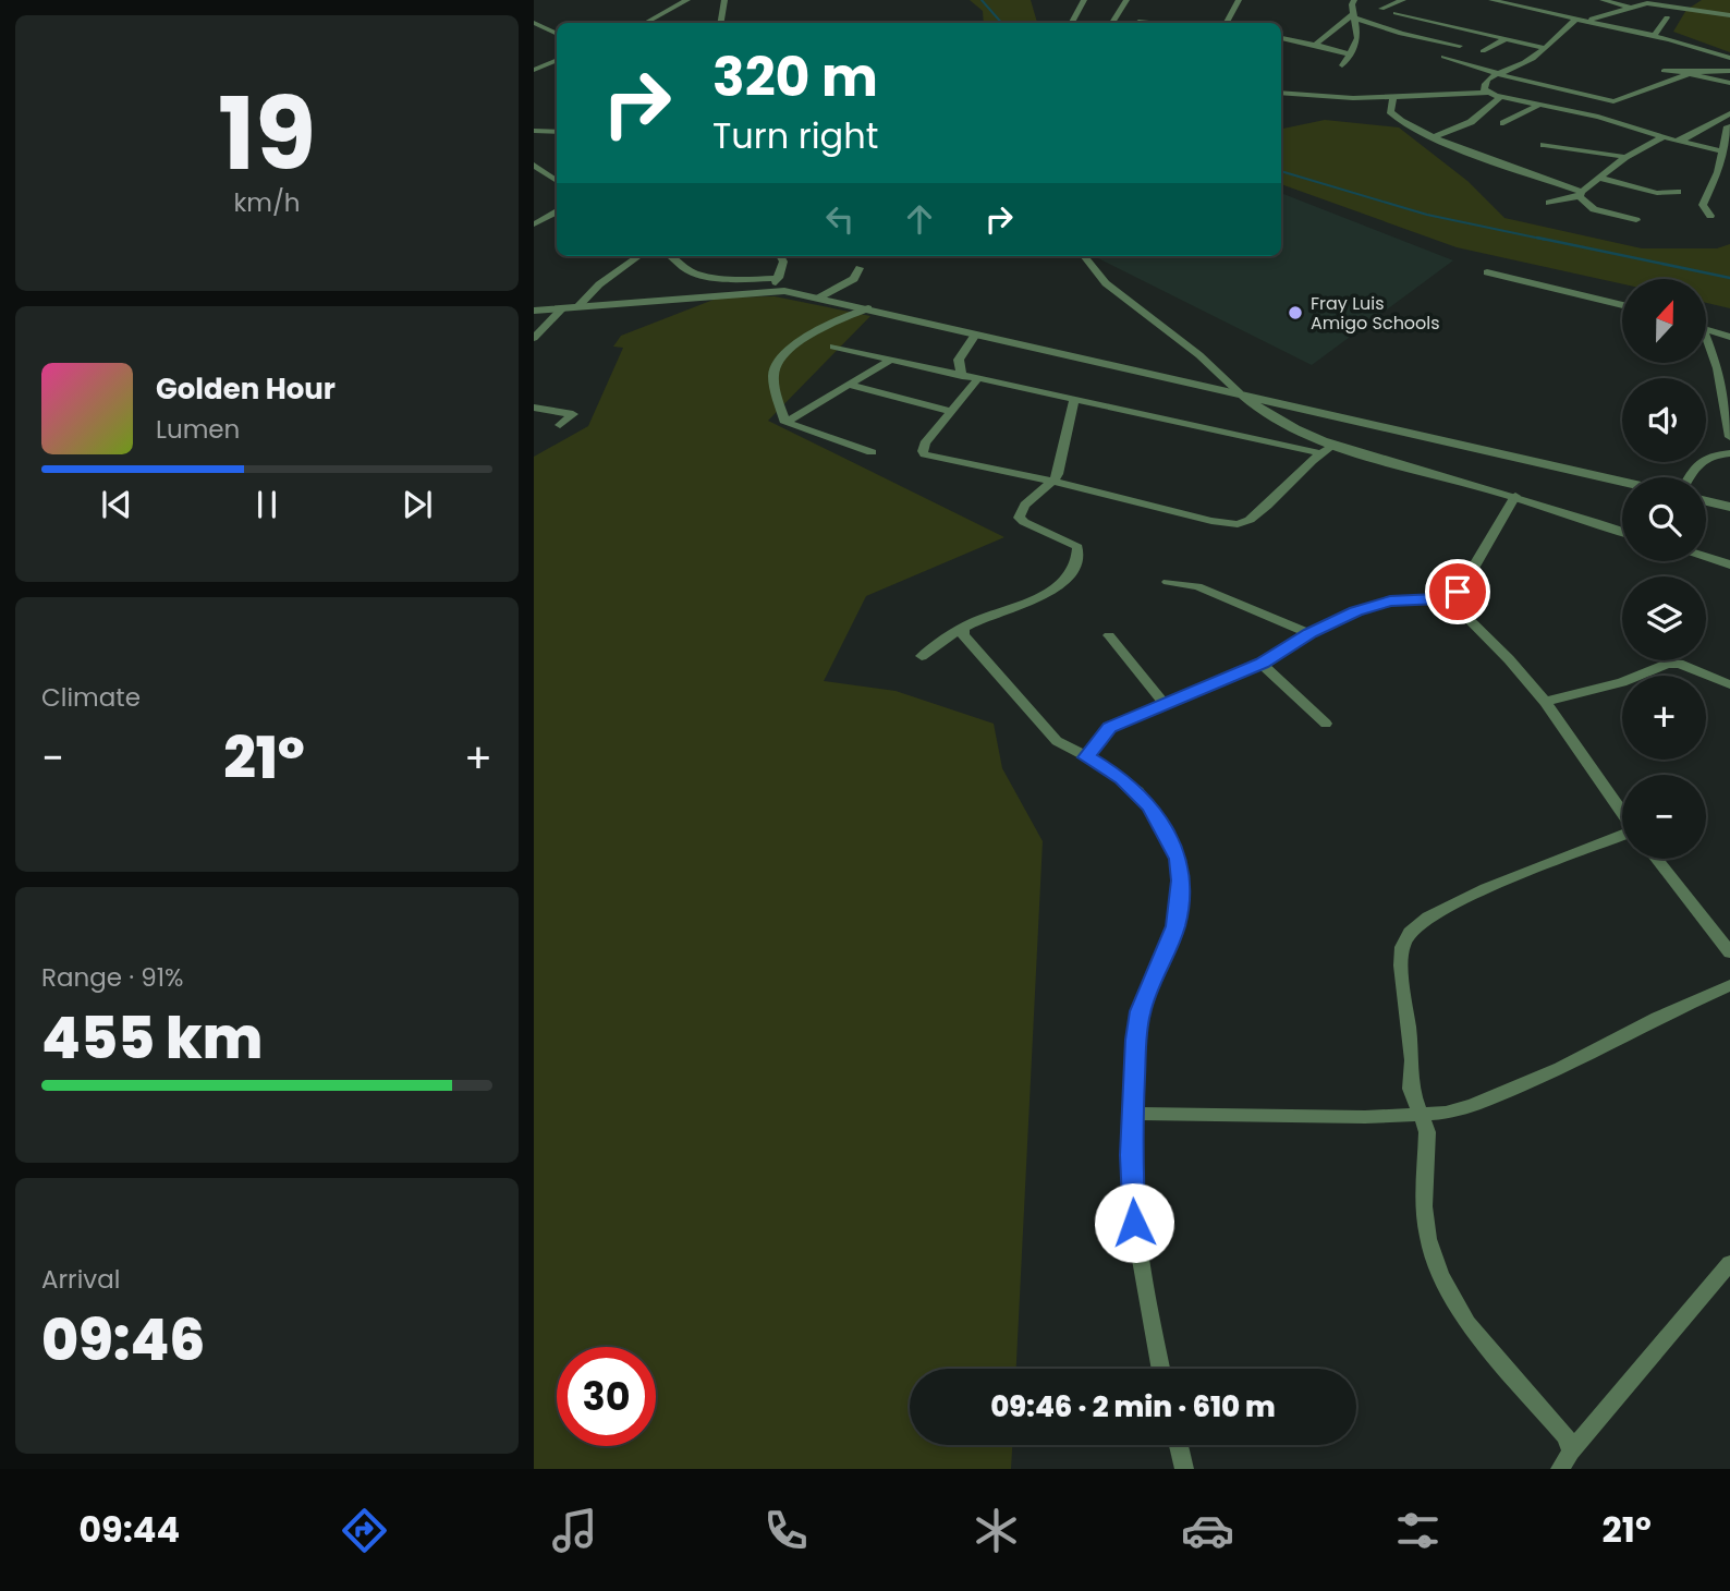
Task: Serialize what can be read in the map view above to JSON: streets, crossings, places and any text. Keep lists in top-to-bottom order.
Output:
{
  "places": ["Fray Luis Amigo Schools"],
  "north": "top",
  "page": {
    "tile": [
      ["19", "km/h"],
      "Climate",
      ["Range · 91%", "455 km"],
      ["Arrival", "09:46"]
    ],
    "turn": ["320 m", "Turn right"],
    "map_buttons": ["+", "−"],
    "song": ["Golden Hour", "Lumen"],
    "heat": ["−", "21°", "+"],
    "limit": "30",
    "trip": "09:46 · 2 min · 610 m",
    "tabs": ["09:44", "21°"]
  }
}
